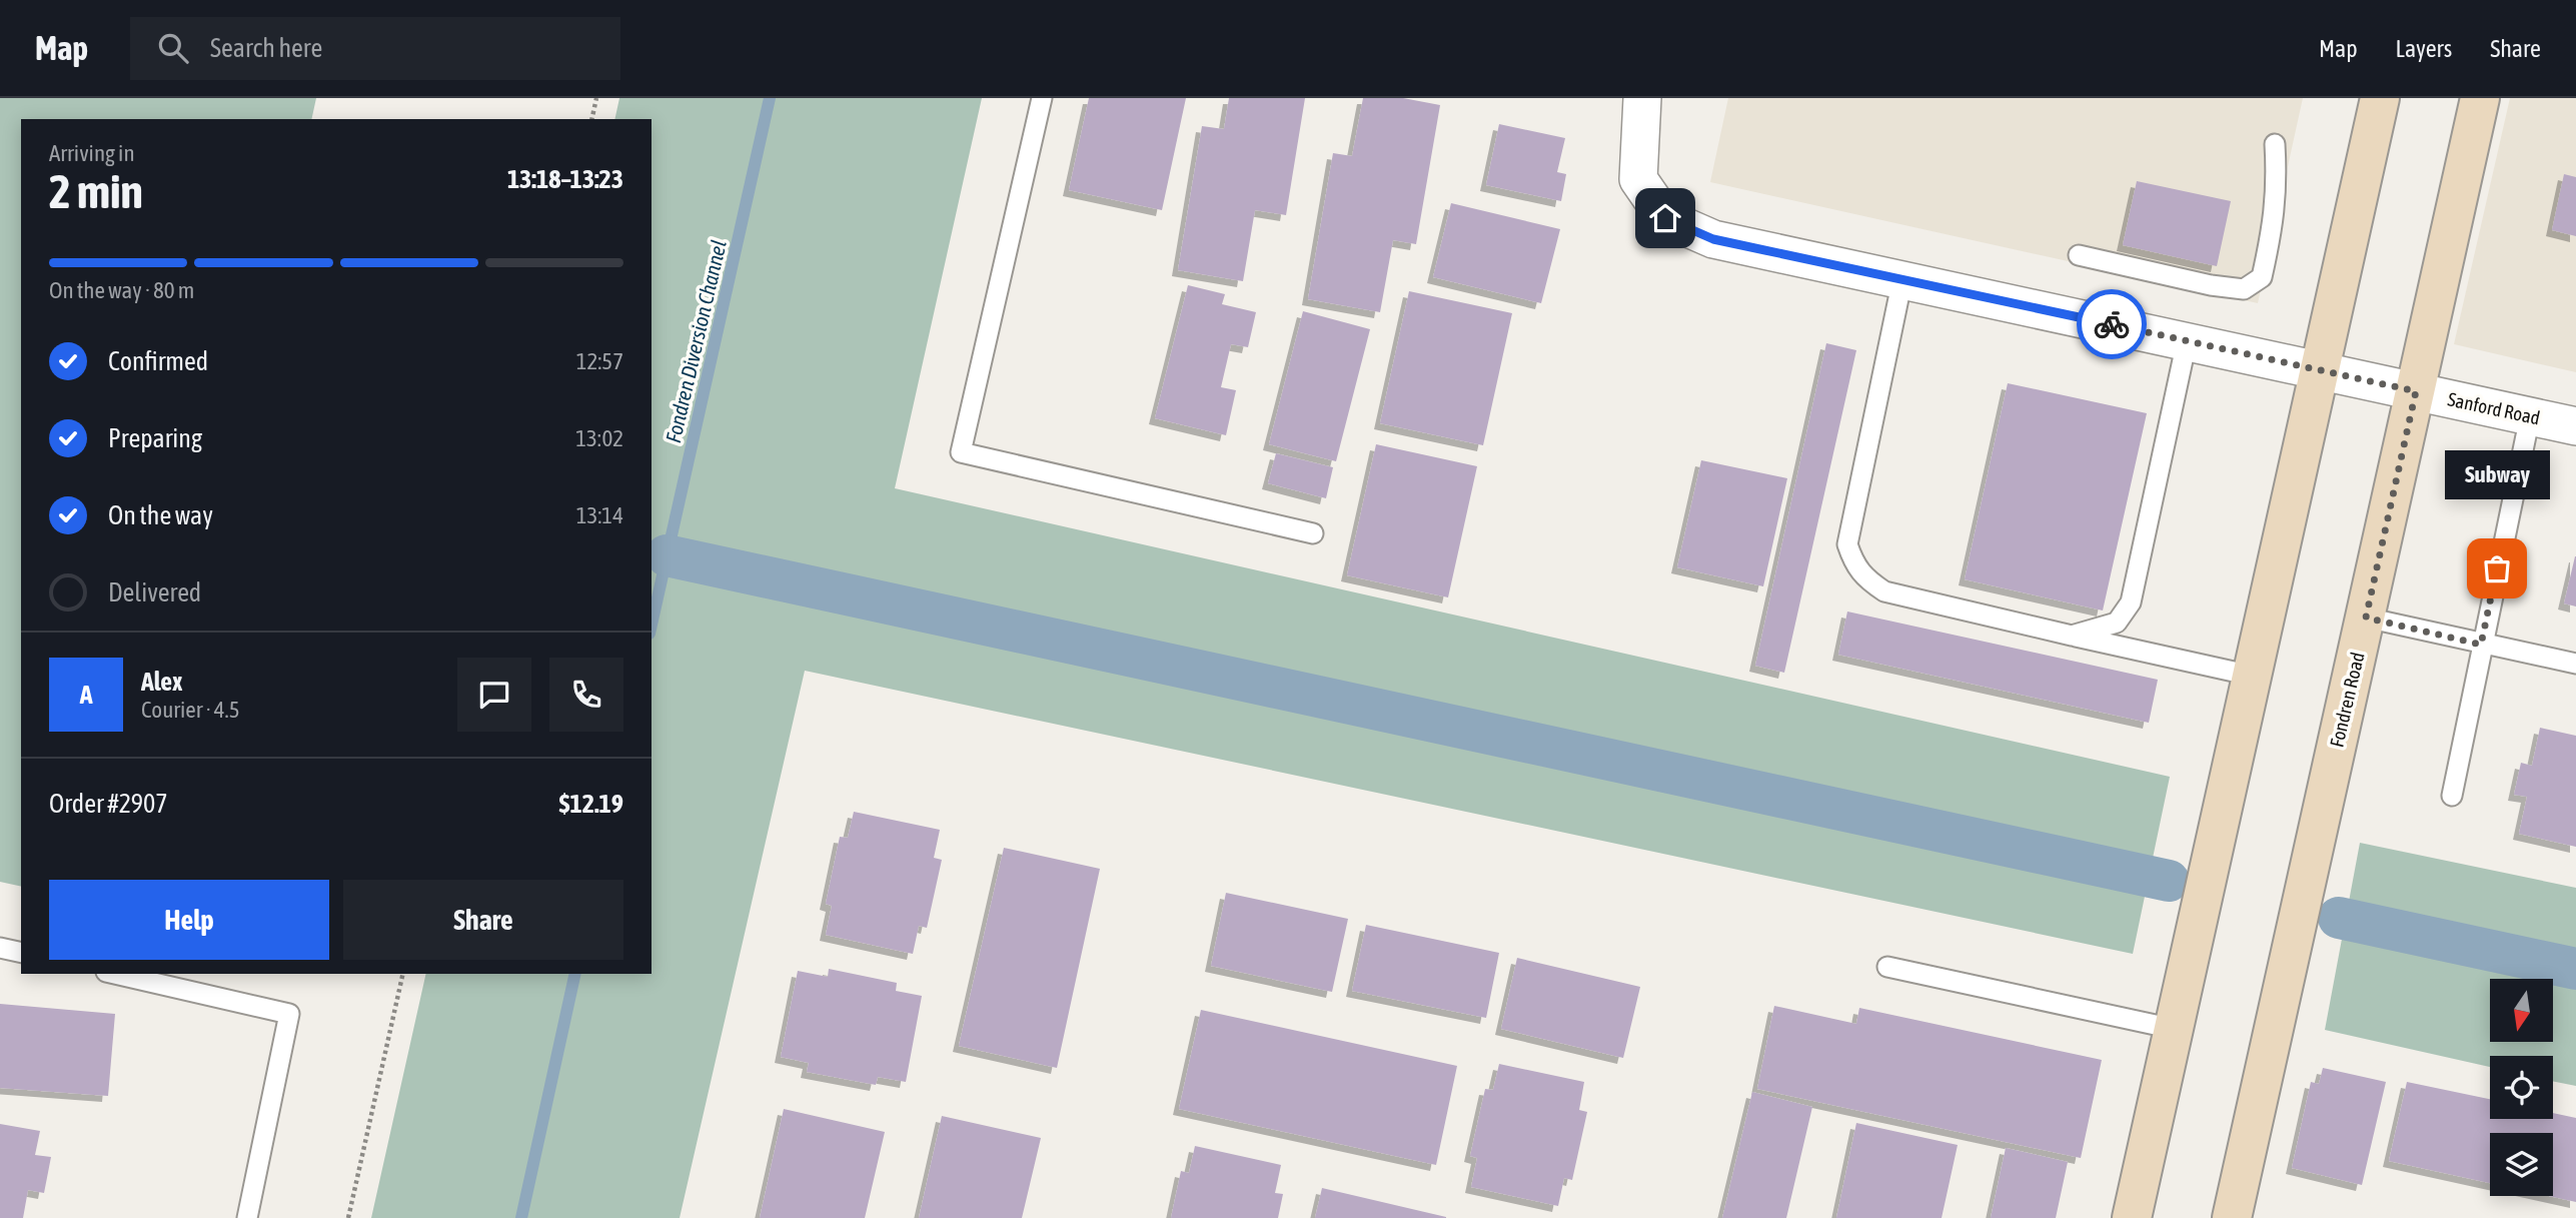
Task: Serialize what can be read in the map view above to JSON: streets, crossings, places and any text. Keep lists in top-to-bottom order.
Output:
{
  "streets": {
    "main road": ["Fondren Road"],
    "street": ["Sanford Road"]
  },
  "crossings": [
    ["Sanford Road", "Fondren Road"]
  ],
  "water": ["Fondren Diversion Channel"],
  "places": ["Subway"],
  "north": "bottom",
  "page": {
    "header": "Map",
    "search": "Search here",
    "nav": ["Map", "Layers", "Share"],
    "heading": ["2 min", "Arriving in", "13:18–13:23"],
    "panel": [
      "Alex",
      "Courier · 4.5",
      "Order #2907",
      "$12.19"
    ],
    "bar": "On the way · 80 m",
    "list": [
      ["Confirmed", "12:57"],
      ["Preparing", "13:02"],
      ["On the way", "13:14"],
      "Delivered"
    ],
    "bubble": "Subway",
    "round": "A",
    "buttons": ["Help", "Share"]
  }
}
